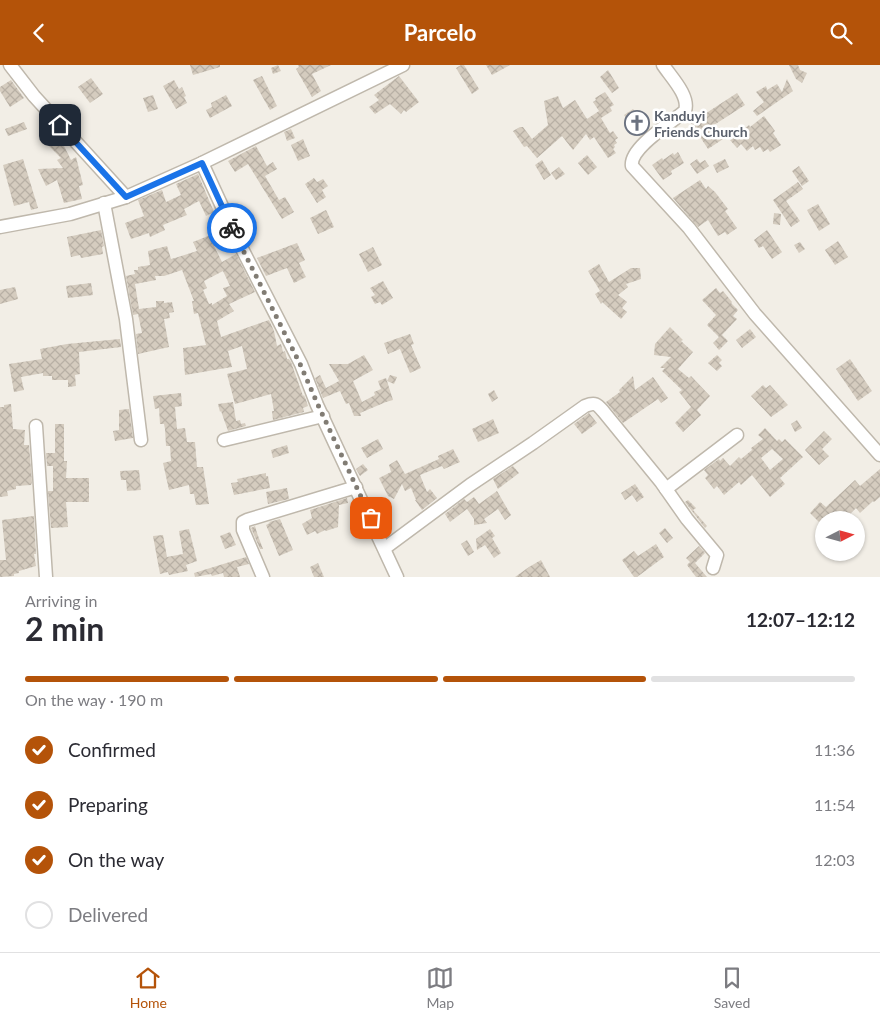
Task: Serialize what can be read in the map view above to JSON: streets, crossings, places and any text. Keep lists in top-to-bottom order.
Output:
{
  "places": {
    "church": ["Kanduyi Friends Church"]
  },
  "north": "right",
  "page": {
    "header": "Parcelo",
    "heading": ["2 min", "Arriving in", "12:07–12:12"],
    "bar": "On the way · 190 m",
    "list": [
      ["Confirmed", "11:36"],
      ["Preparing", "11:54"],
      ["On the way", "12:03"],
      "Delivered"
    ],
    "tabs": ["Home", "Map", "Saved"]
  }
}
